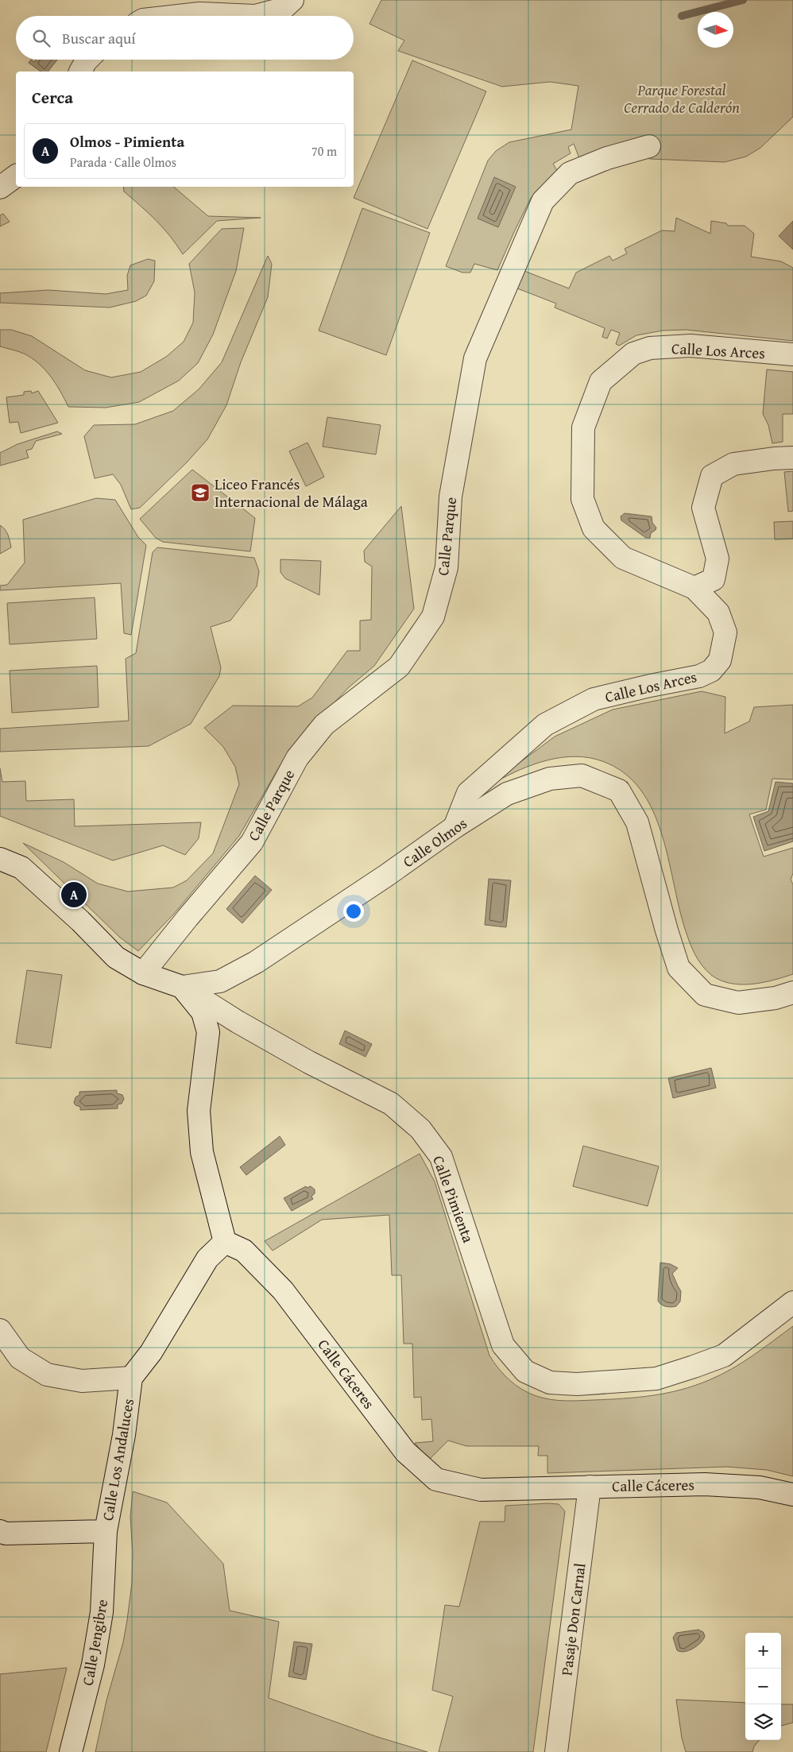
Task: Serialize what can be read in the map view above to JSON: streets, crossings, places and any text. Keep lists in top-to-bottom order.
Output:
{
  "streets": {
    "street": [
      "Calle Los Arces",
      "Calle Parque",
      "Calle Olmos",
      "Calle Pimienta",
      "Calle Cáceres",
      "Calle Los Andaluces",
      "Pasaje Don Carnal",
      "Calle Jengibre"
    ]
  },
  "crossings": [
    ["Calle Los Arces", "Calle Olmos"],
    ["Calle Parque", "Calle Olmos"],
    ["Calle Olmos", "Calle Pimienta"],
    ["Calle Cáceres", "Pasaje Don Carnal"],
    ["Calle Los Andaluces", "Calle Jengibre"]
  ],
  "parks": ["Parque Forestal Cerrado de Calderón"],
  "places": {
    "school or university": ["Liceo Francés Internacional de Málaga"]
  },
  "north": "right",
  "page": {
    "search": "Buscar aquí",
    "heading": "Cerca",
    "list": [
      {
        "mark": "A",
        "name": "Olmos - Pimienta",
        "note": "Parada · Calle Olmos",
        "value": "70 m"
      }
    ],
    "pins": "A",
    "map_buttons": ["+", "−"]
  }
}
